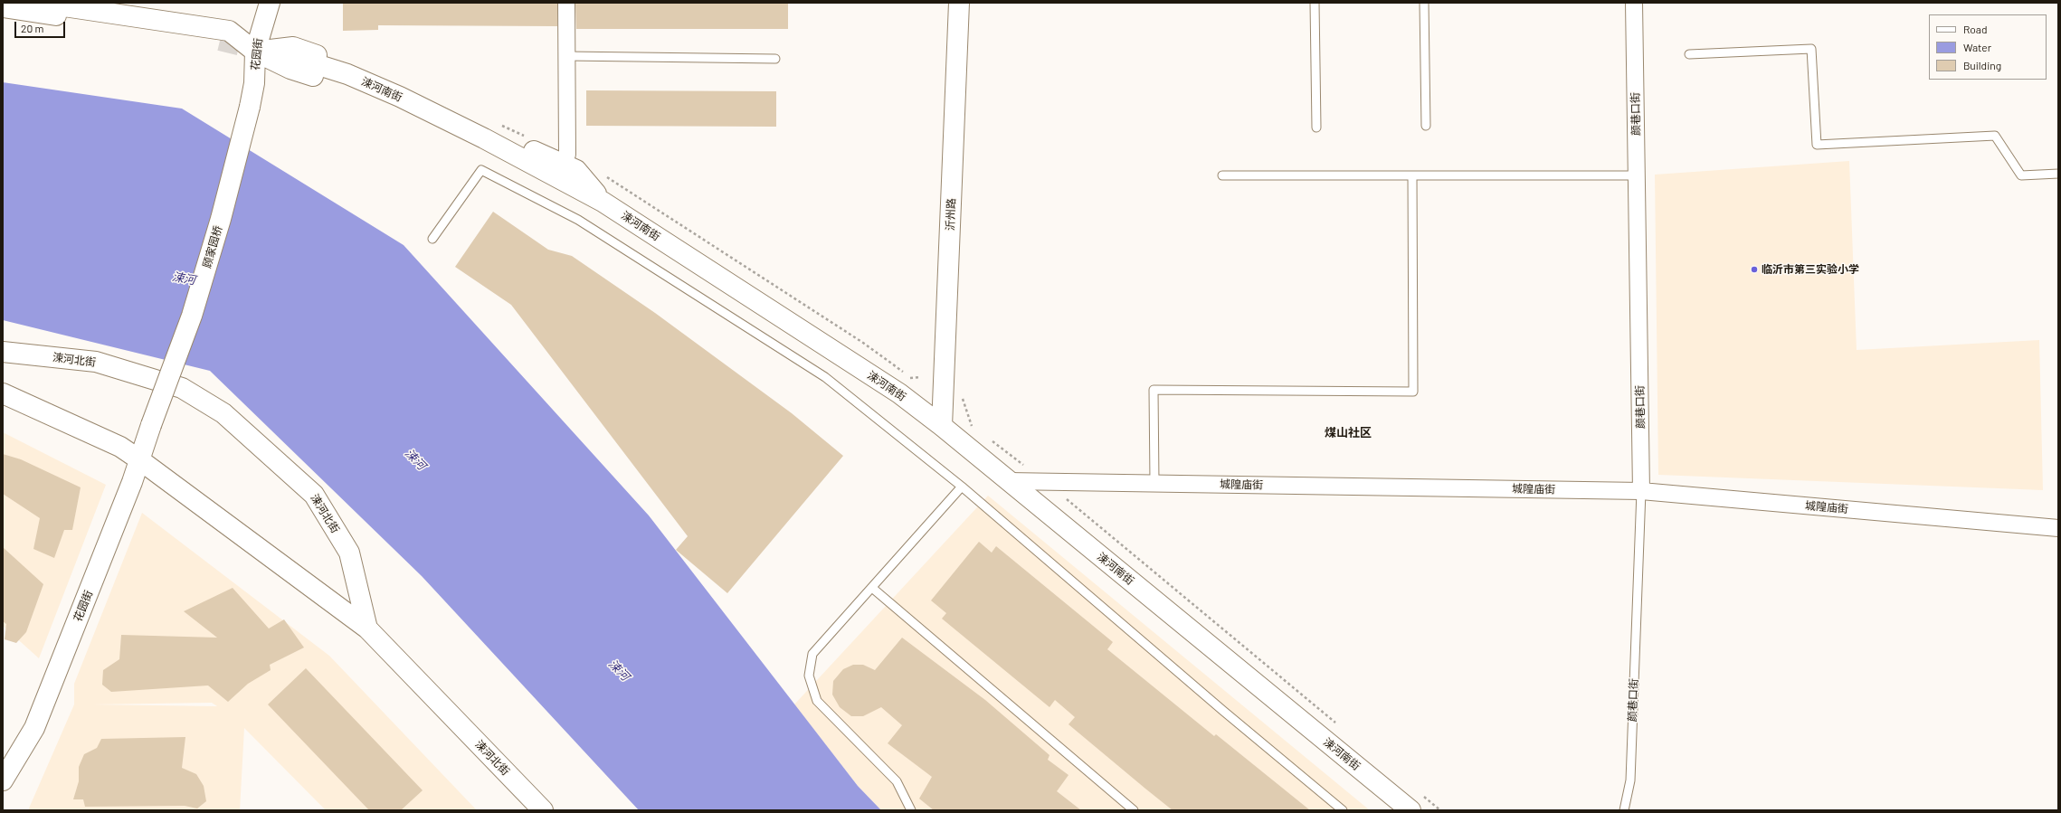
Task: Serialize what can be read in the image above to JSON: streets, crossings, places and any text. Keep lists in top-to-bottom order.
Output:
{
  "streets": {
    "main road": [
      "花园街",
      "涑河南街",
      "沂州路",
      "顾家园桥",
      "涑河北街"
    ],
    "street": ["颜巷口街", "城隍庙街"]
  },
  "crossings": [
    ["花园街", "顾家园桥"],
    ["涑河南街", "沂州路"],
    ["涑河南街", "城隍庙街"],
    ["颜巷口街", "城隍庙街"]
  ],
  "districts": ["煤山社区"],
  "water": ["涑河"],
  "places": ["临沂市第三实验小学"],
  "legend": ["Road", "Water", "Building"],
  "scale_bar": "20 m"
}
